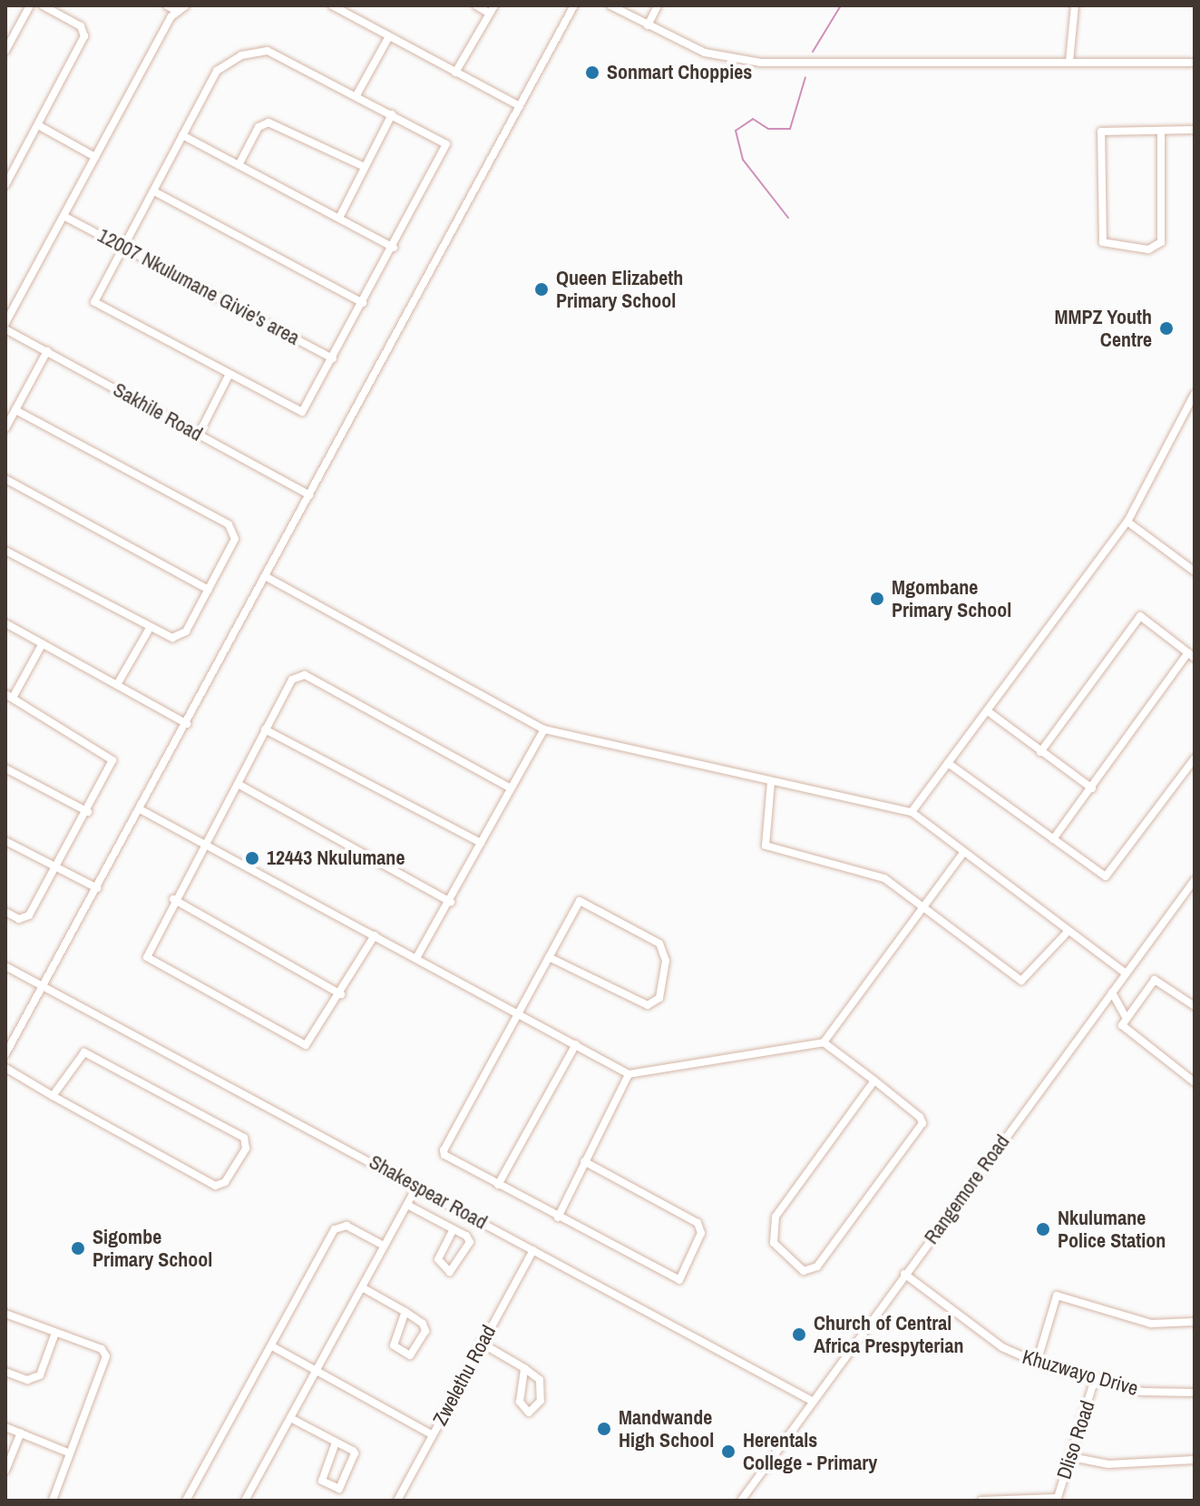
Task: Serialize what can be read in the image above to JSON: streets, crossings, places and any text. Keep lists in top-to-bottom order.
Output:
{
  "streets": {
    "street": [
      "12007 Nkulumane Givie's area",
      "Sakhile Road",
      "Rangemore Road",
      "Shakespear Road",
      "Khuzwayo Drive",
      "Zwelethu Road",
      "Dliso Road"
    ]
  },
  "crossings": [
    ["Rangemore Road", "Shakespear Road"],
    ["Rangemore Road", "Khuzwayo Drive"],
    ["Shakespear Road", "Zwelethu Road"],
    ["Khuzwayo Drive", "Dliso Road"]
  ],
  "places": [
    "Sonmart Choppies",
    "Queen Elizabeth Primary School",
    "MMPZ Youth Centre",
    "Mgombane Primary School",
    "12443 Nkulumane",
    "Nkulumane Police Station",
    "Sigombe Primary School",
    "Church of Central Africa Prespyterian",
    "Mandwande High School",
    "Herentals College - Primary"
  ]
}
